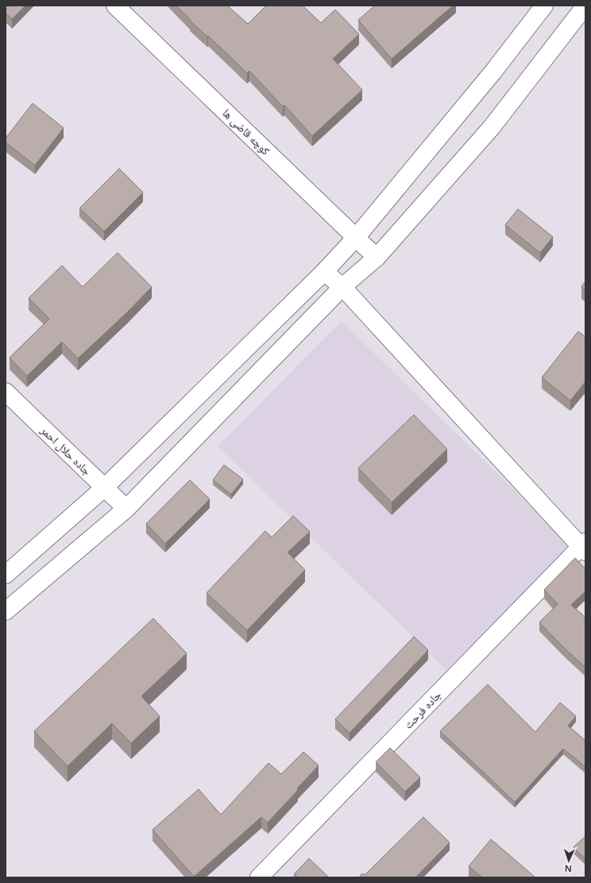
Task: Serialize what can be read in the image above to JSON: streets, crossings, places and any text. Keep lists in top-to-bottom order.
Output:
{
  "streets": {
    "street": ["کوچه قاضی ها", "جاده حلال احمر", "جاده فرحت"]
  },
  "north": "bottom"
}
